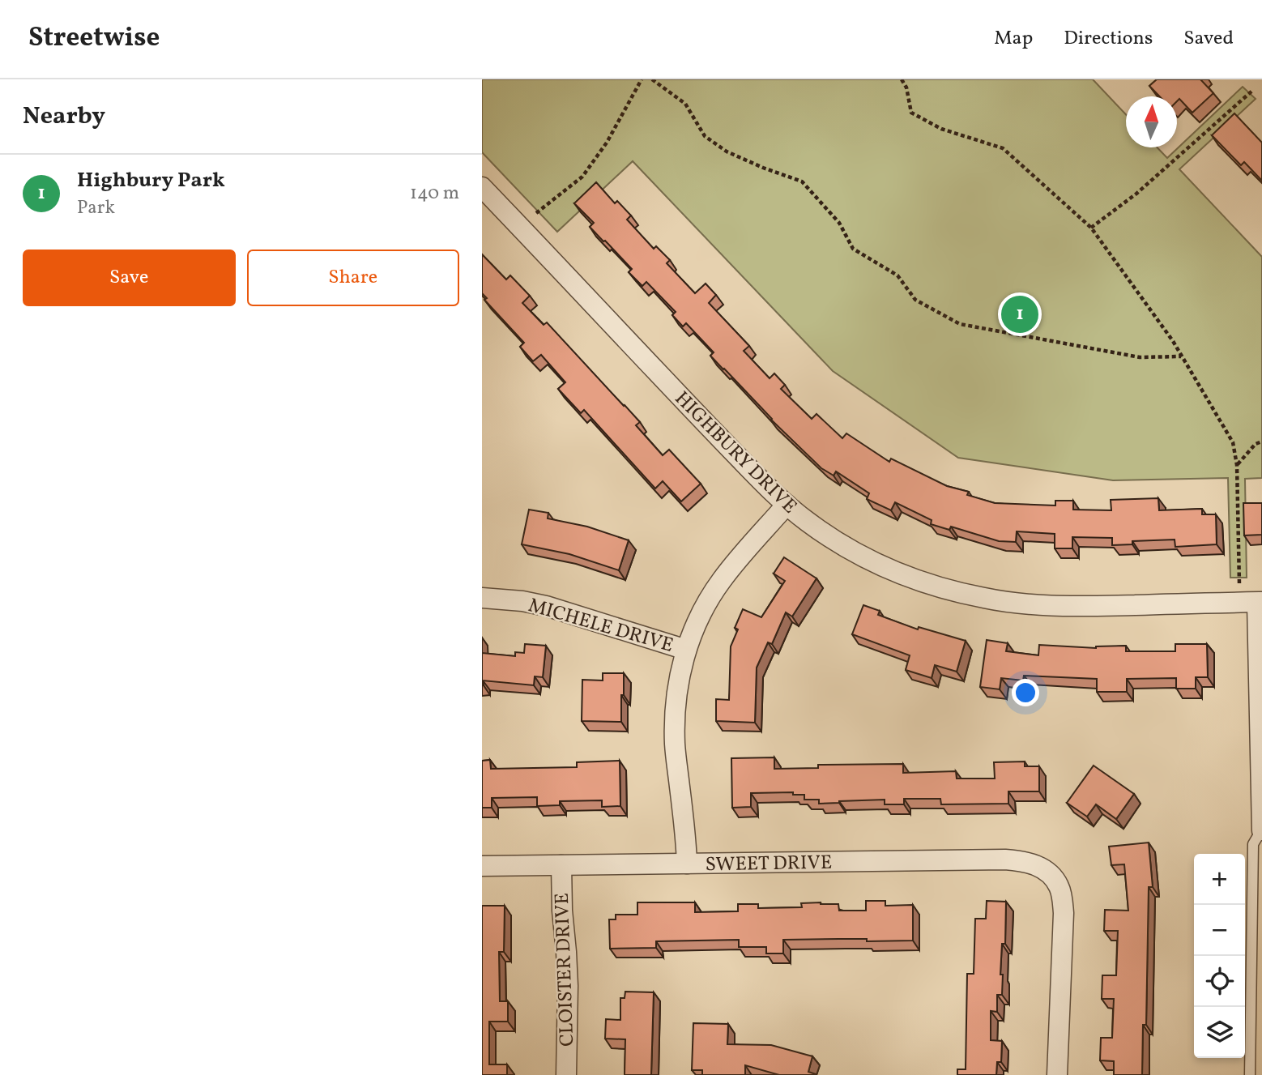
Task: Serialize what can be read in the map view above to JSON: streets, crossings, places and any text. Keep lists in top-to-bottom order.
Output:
{
  "streets": {
    "street": [
      "HIGHBURY DRIVE",
      "MICHELE DRIVE",
      "SWEET DRIVE",
      "CLOISTER DRIVE"
    ]
  },
  "crossings": [
    ["SWEET DRIVE", "CLOISTER DRIVE"]
  ],
  "north": "top",
  "page": {
    "header": "Streetwise",
    "nav": ["Map", "Directions", "Saved"],
    "heading": "Nearby",
    "list": [
      {
        "mark": "1",
        "name": "Highbury Park",
        "note": "Park",
        "value": "140 m"
      }
    ],
    "buttons": ["Save", "Share"],
    "pins": "1",
    "map_buttons": ["+", "−"]
  }
}
